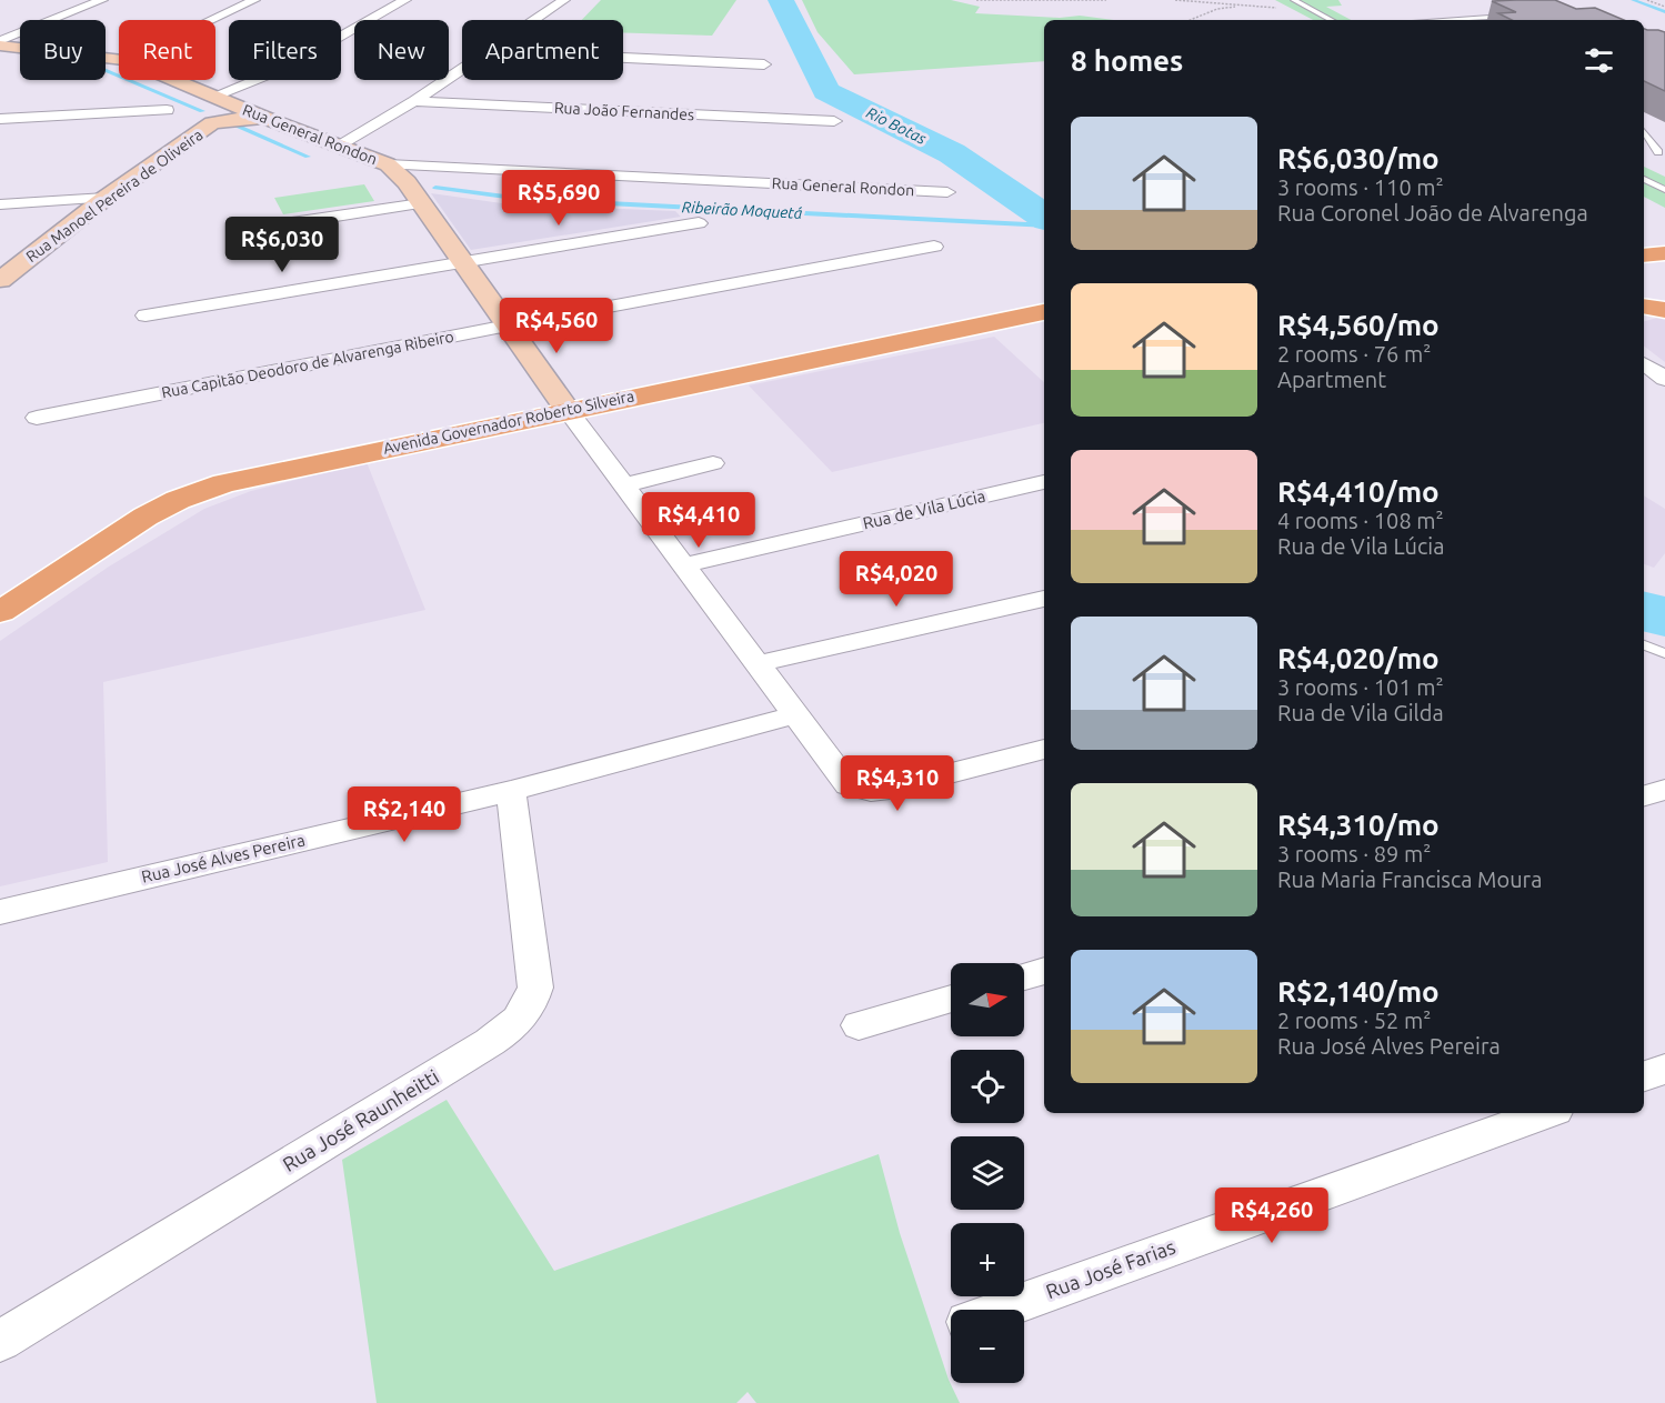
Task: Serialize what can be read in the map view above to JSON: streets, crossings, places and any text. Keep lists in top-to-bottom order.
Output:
{
  "streets": {
    "main road": ["Avenida Governador Roberto Silveira"],
    "street": [
      "Rua João Fernandes",
      "Rua General Rondon",
      "Rua Manoel Pereira de Oliveira",
      "Rua Capitão Deodoro de Alvarenga Ribeiro",
      "Rua de Vila Lúcia",
      "Rua José Alves Pereira",
      "Rua José Raunheitti",
      "Rua José Farias"
    ]
  },
  "crossings": [
    ["Rua General Rondon", "Rua Manoel Pereira de Oliveira"],
    ["Rua José Alves Pereira", "Rua José Raunheitti"]
  ],
  "water": ["Rio Botas", "Ribeirão Moquetá"],
  "north": "right",
  "page": {
    "chip": [
      "Buy",
      "Rent",
      "Filters",
      "New",
      "Apartment"
    ],
    "heading": "8 homes",
    "list": [
      {
        "name": "R$6,030/mo",
        "note": "3 rooms · 110 m² · Rua Coronel João de Alvarenga"
      },
      {
        "name": "R$4,560/mo",
        "note": "2 rooms · 76 m² · Apartment"
      },
      {
        "name": "R$4,410/mo",
        "note": "4 rooms · 108 m² · Rua de Vila Lúcia"
      },
      {
        "name": "R$4,020/mo",
        "note": "3 rooms · 101 m² · Rua de Vila Gilda"
      },
      {
        "name": "R$4,310/mo",
        "note": "3 rooms · 89 m² · Rua Maria Francisca Moura"
      },
      {
        "name": "R$2,140/mo",
        "note": "2 rooms · 52 m² · Rua José Alves Pereira"
      }
    ],
    "price": [
      "R$5,690",
      "R$6,030",
      "R$4,560",
      "R$4,410",
      "R$4,020",
      "R$4,310",
      "R$2,140",
      "R$4,260"
    ],
    "map_buttons": ["+", "−"]
  }
}
